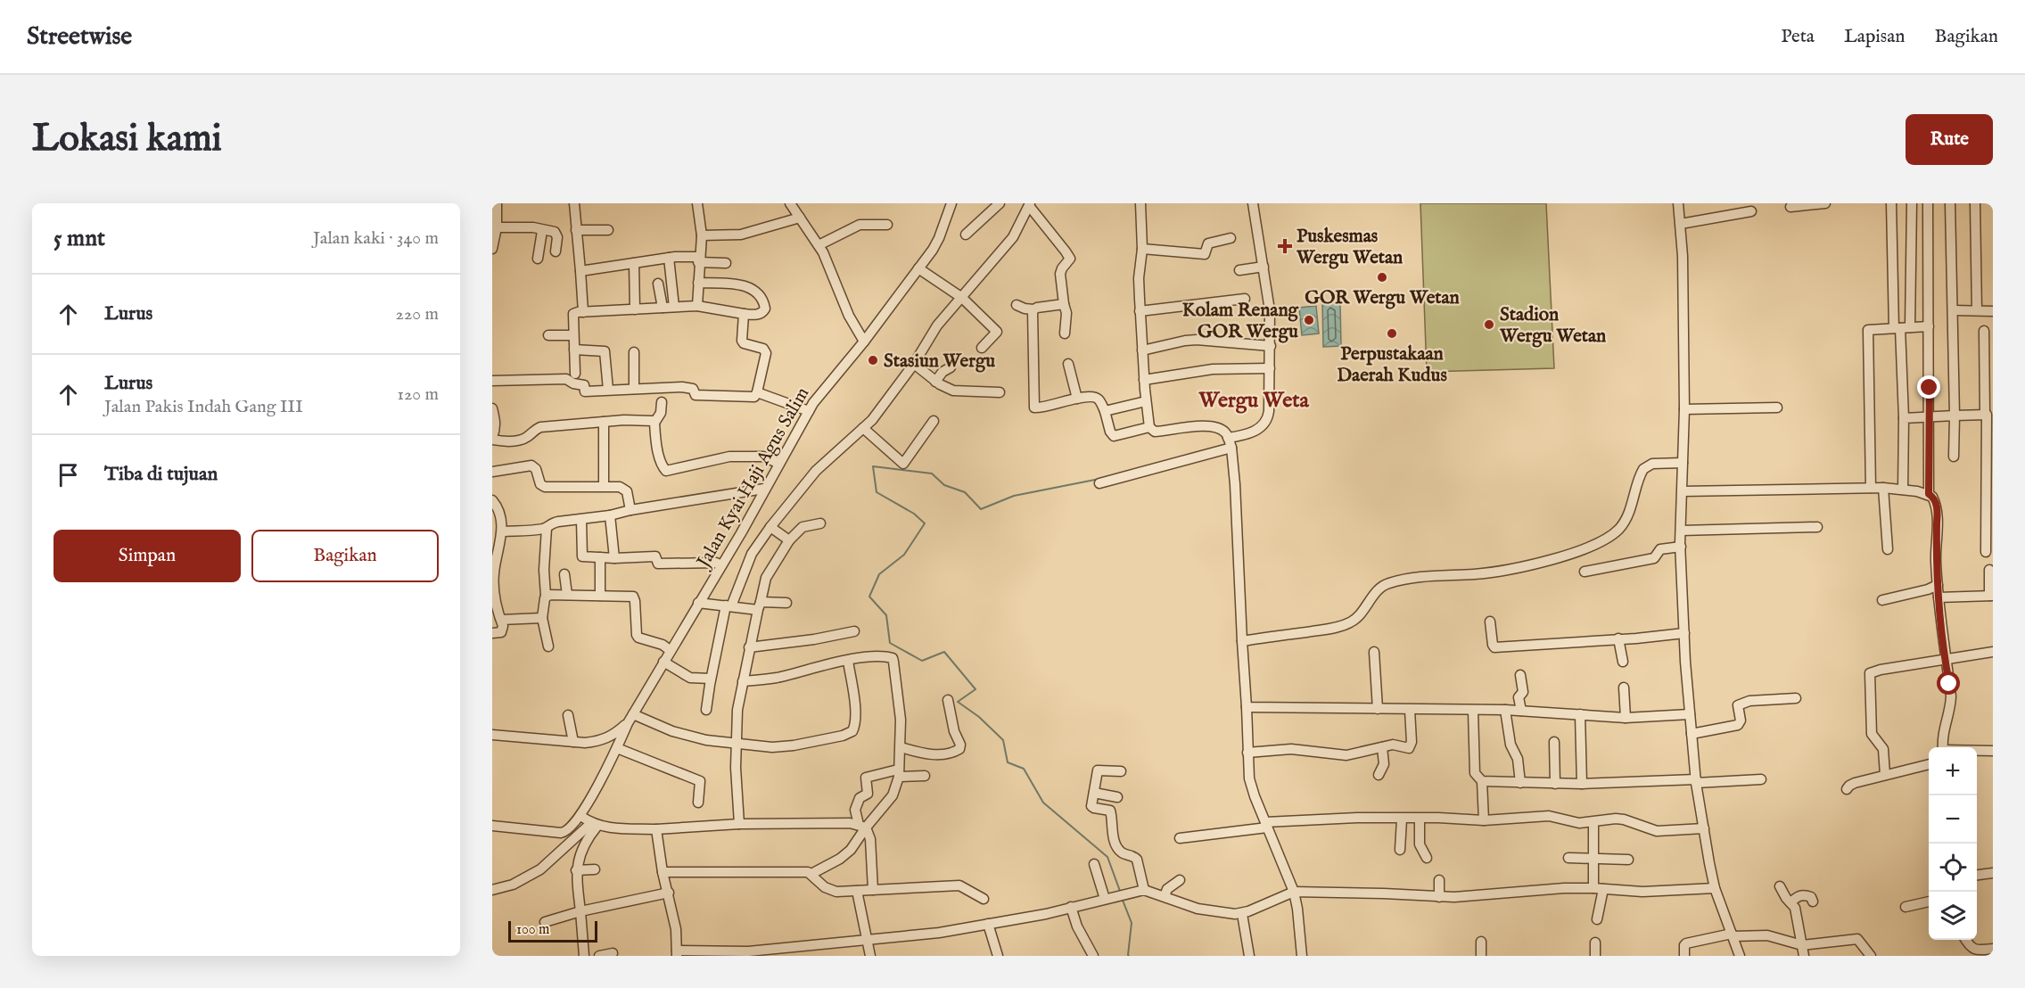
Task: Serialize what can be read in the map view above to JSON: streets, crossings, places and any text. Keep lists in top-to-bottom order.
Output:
{
  "streets": {
    "street": ["Jalan Kyai Haji Agus Salim"]
  },
  "districts": ["Wergu Weta"],
  "places": {
    "health": ["Puskesmas Wergu Wetan"],
    "other": [
      "GOR Wergu Wetan",
      "Kolam Renang GOR Wergu",
      "Stadion Wergu Wetan",
      "Perpustakaan Daerah Kudus",
      "Stasiun Wergu"
    ]
  },
  "scale_bar": "100 m",
  "page": {
    "header": "Streetwise",
    "nav": ["Peta", "Lapisan", "Bagikan"],
    "buttons": [
      "Rute",
      ["Simpan", "Bagikan"]
    ],
    "title": "Lokasi kami",
    "heading": ["5 mnt", "Jalan kaki · 340 m"],
    "list": [
      ["Lurus", "220 m"],
      ["Lurus", "Jalan Pakis Indah Gang III", "120 m"],
      "Tiba di tujuan"
    ],
    "map_buttons": ["+", "−"],
    "scale": "100 m"
  }
}
